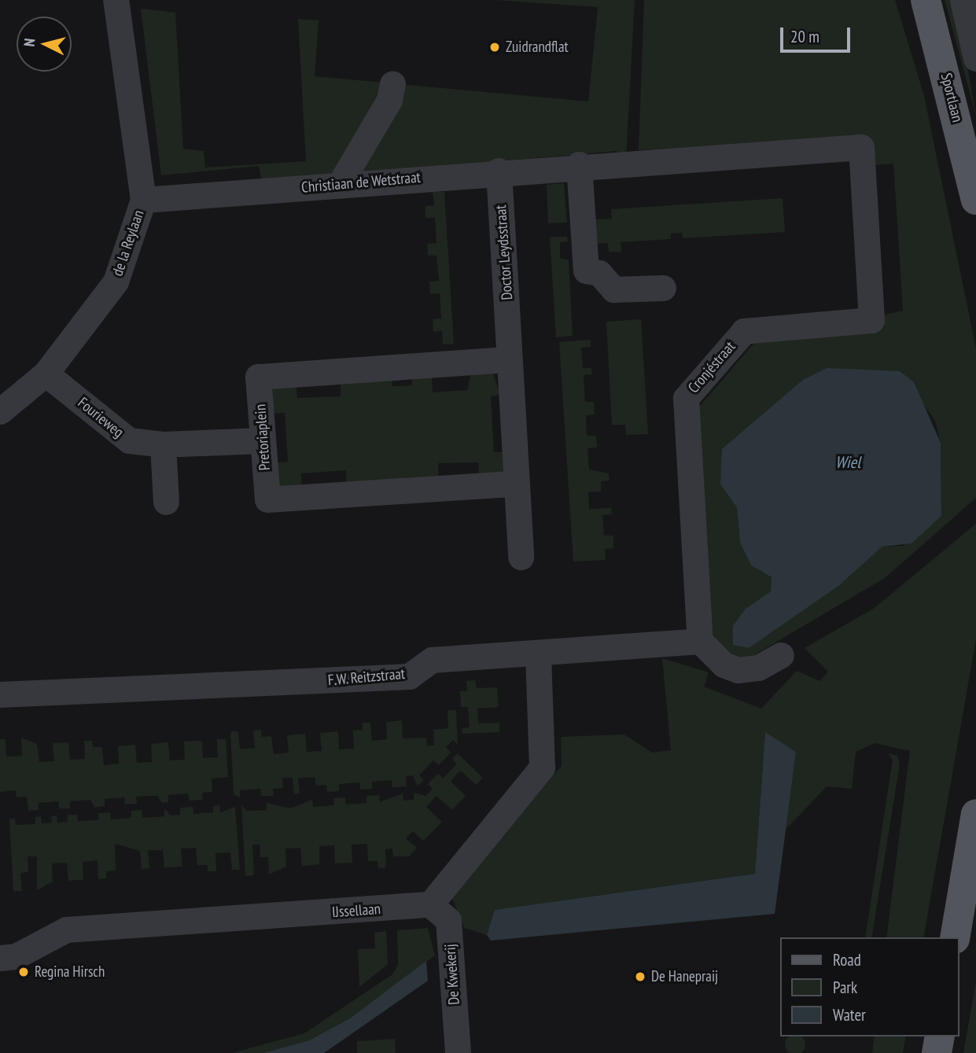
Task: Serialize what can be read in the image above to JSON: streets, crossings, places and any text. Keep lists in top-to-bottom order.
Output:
{
  "streets": {
    "main road": ["Sportlaan"],
    "street": [
      "Christiaan de Wetstraat",
      "de la Reylaan",
      "Doctor Leydsstraat",
      "Cronjéstraat",
      "Fourieweg",
      "Pretoriaplein",
      "F.W. Reitzstraat",
      "IJssellaan",
      "De Kwekerij"
    ]
  },
  "crossings": [
    ["Christiaan de Wetstraat", "de la Reylaan"],
    ["Christiaan de Wetstraat", "Doctor Leydsstraat"],
    ["Christiaan de Wetstraat", "Cronjéstraat"],
    ["de la Reylaan", "Fourieweg"],
    ["Doctor Leydsstraat", "Pretoriaplein"],
    ["Cronjéstraat", "F.W. Reitzstraat"],
    ["Fourieweg", "Pretoriaplein"],
    ["IJssellaan", "De Kwekerij"]
  ],
  "water": ["Wiel"],
  "places": ["Zuidrandflat", "Regina Hirsch", "De Hanepraij"],
  "legend": ["Road", "Park", "Water"],
  "scale_bar": "20 m",
  "north": "left"
}
